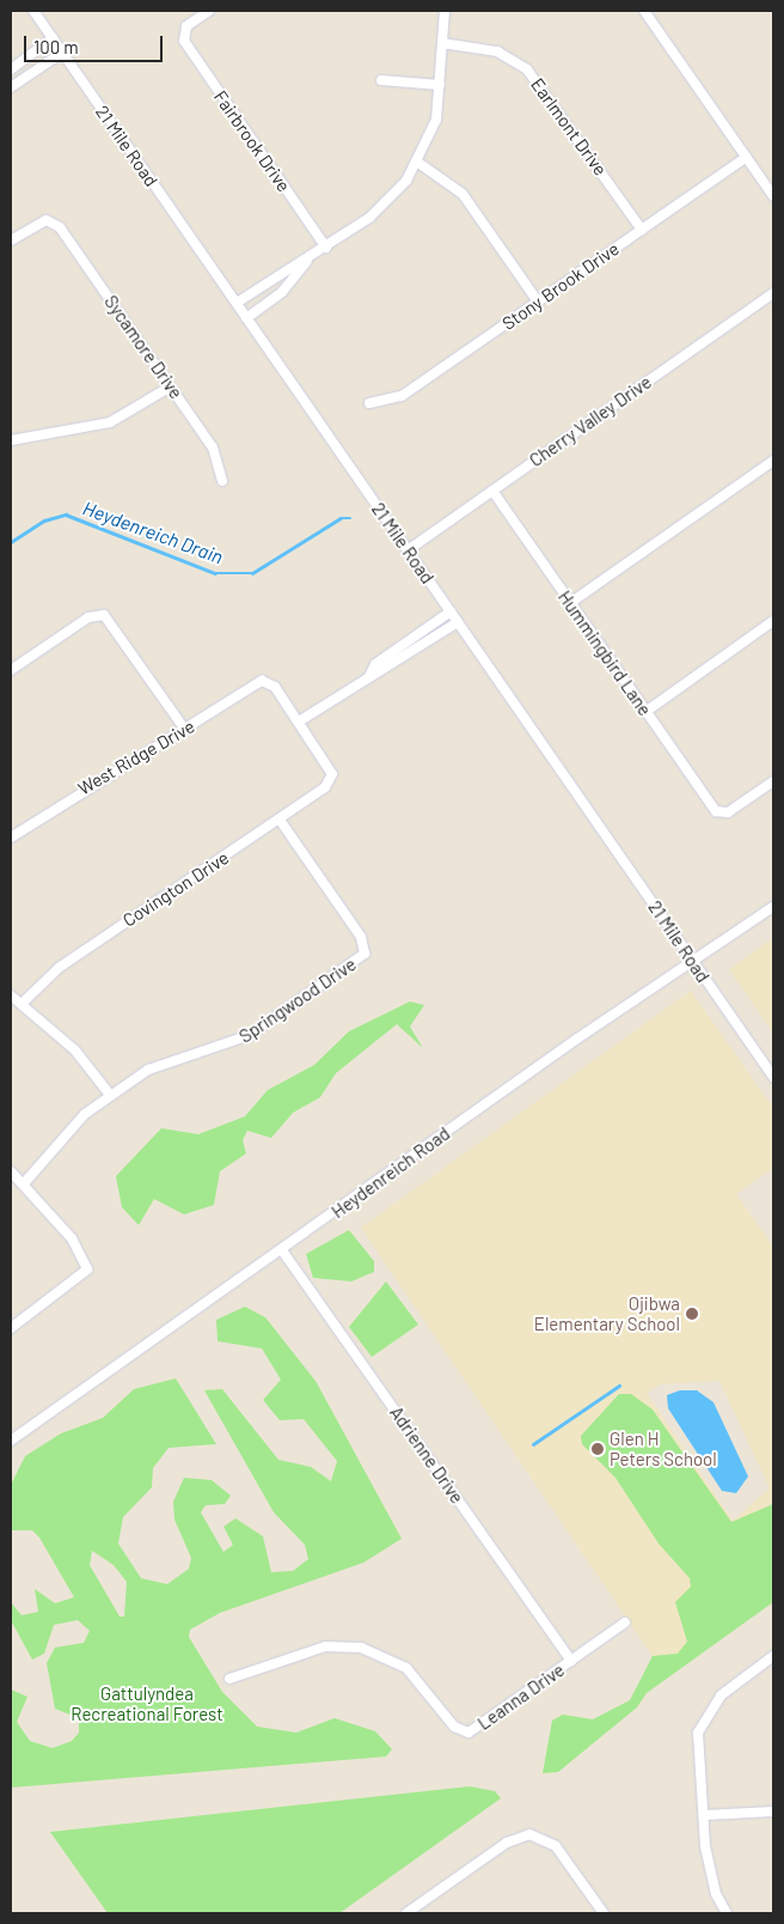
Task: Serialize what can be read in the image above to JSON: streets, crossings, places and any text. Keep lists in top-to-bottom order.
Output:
{
  "streets": {
    "street": [
      "Earlmont Drive",
      "Fairbrook Drive",
      "21 Mile Road",
      "Stony Brook Drive",
      "Sycamore Drive",
      "Cherry Valley Drive",
      "Hummingbird Lane",
      "West Ridge Drive",
      "Covington Drive",
      "Springwood Drive",
      "Heydenreich Road",
      "Adrienne Drive",
      "Leanna Drive"
    ]
  },
  "crossings": [
    ["Earlmont Drive", "Stony Brook Drive"],
    ["21 Mile Road", "Cherry Valley Drive"],
    ["21 Mile Road", "Heydenreich Road"],
    ["Cherry Valley Drive", "Hummingbird Lane"],
    ["West Ridge Drive", "Covington Drive"],
    ["Covington Drive", "Springwood Drive"],
    ["Heydenreich Road", "Adrienne Drive"],
    ["Adrienne Drive", "Leanna Drive"]
  ],
  "water": ["Heydenreich Drain"],
  "parks": ["Gattulyndea Recreational Forest"],
  "places": ["Ojibwa Elementary School", "Glen H Peters School"],
  "scale_bar": "100 m"
}
